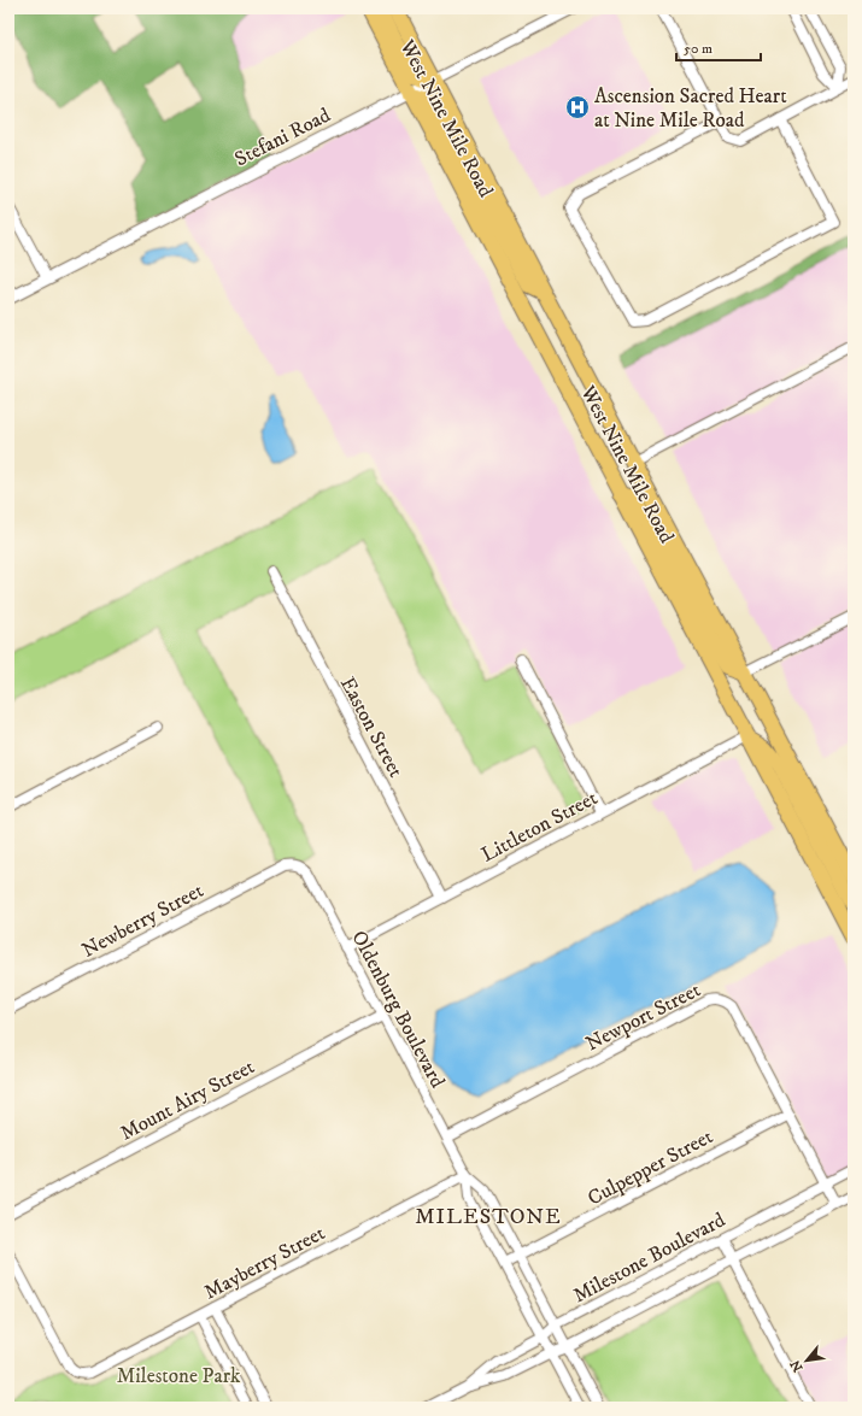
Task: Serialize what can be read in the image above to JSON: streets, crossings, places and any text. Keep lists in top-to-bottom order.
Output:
{
  "streets": {
    "main road": ["West Nine Mile Road"],
    "street": [
      "Stefani Road",
      "Easton Street",
      "Littleton Street",
      "Newberry Street",
      "Oldenburg Boulevard",
      "Newport Street",
      "Mount Airy Street",
      "Culpepper Street",
      "Milestone Boulevard",
      "Mayberry Street"
    ]
  },
  "crossings": [
    ["West Nine Mile Road", "Stefani Road"],
    ["West Nine Mile Road", "Littleton Street"],
    ["Easton Street", "Littleton Street"],
    ["Littleton Street", "Oldenburg Boulevard"],
    ["Newberry Street", "Oldenburg Boulevard"],
    ["Oldenburg Boulevard", "Newport Street"],
    ["Oldenburg Boulevard", "Mount Airy Street"],
    ["Oldenburg Boulevard", "Culpepper Street"],
    ["Oldenburg Boulevard", "Milestone Boulevard"],
    ["Oldenburg Boulevard", "Mayberry Street"],
    ["Newport Street", "Culpepper Street"],
    ["Newport Street", "Milestone Boulevard"]
  ],
  "districts": ["MILESTONE"],
  "parks": ["Milestone Park"],
  "places": {
    "hospital": ["Ascension Sacred Heart at Nine Mile Road"]
  },
  "scale_bar": "50 m",
  "north": "bottom left"
}
